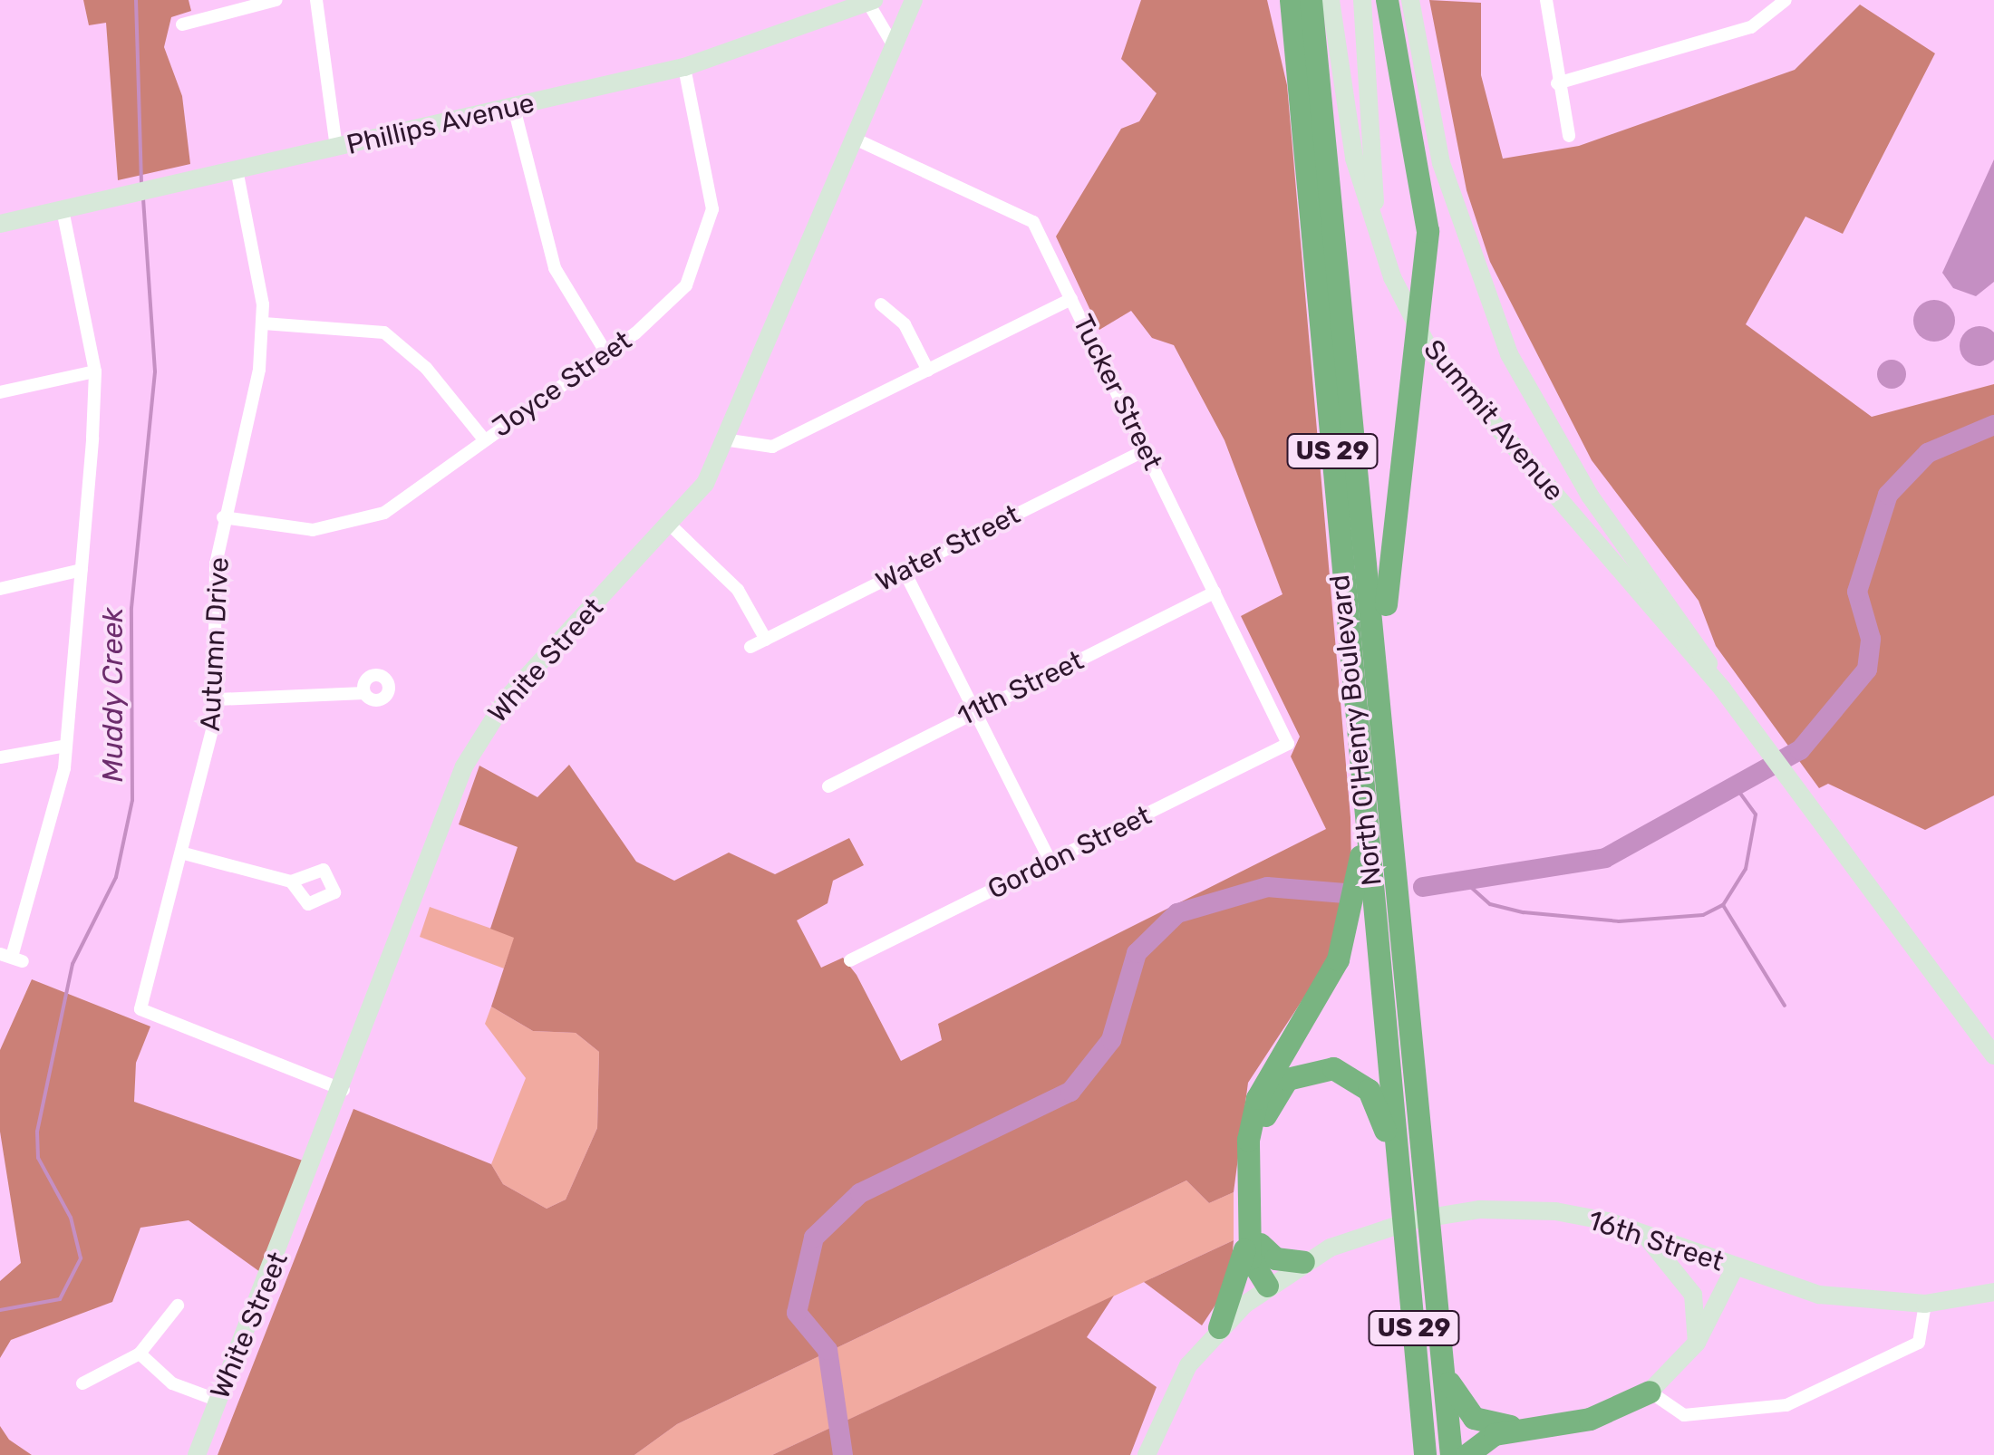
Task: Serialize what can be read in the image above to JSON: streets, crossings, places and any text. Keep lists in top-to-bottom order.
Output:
{
  "streets": {
    "highway": ["US 29", "North O'Henry Boulevard"],
    "main road": [
      "Phillips Avenue",
      "Summit Avenue",
      "White Street",
      "16th Street"
    ],
    "street": [
      "Joyce Street",
      "Tucker Street",
      "Water Street",
      "Autumn Drive",
      "11th Street",
      "Gordon Street"
    ]
  },
  "crossings": [
    ["Phillips Avenue", "Joyce Street"],
    ["Phillips Avenue", "Autumn Drive"],
    ["Joyce Street", "Autumn Drive"],
    ["Tucker Street", "Water Street"],
    ["Tucker Street", "White Street"],
    ["Tucker Street", "11th Street"],
    ["Tucker Street", "Gordon Street"],
    ["Autumn Drive", "White Street"]
  ],
  "water": ["Muddy Creek"]
}
